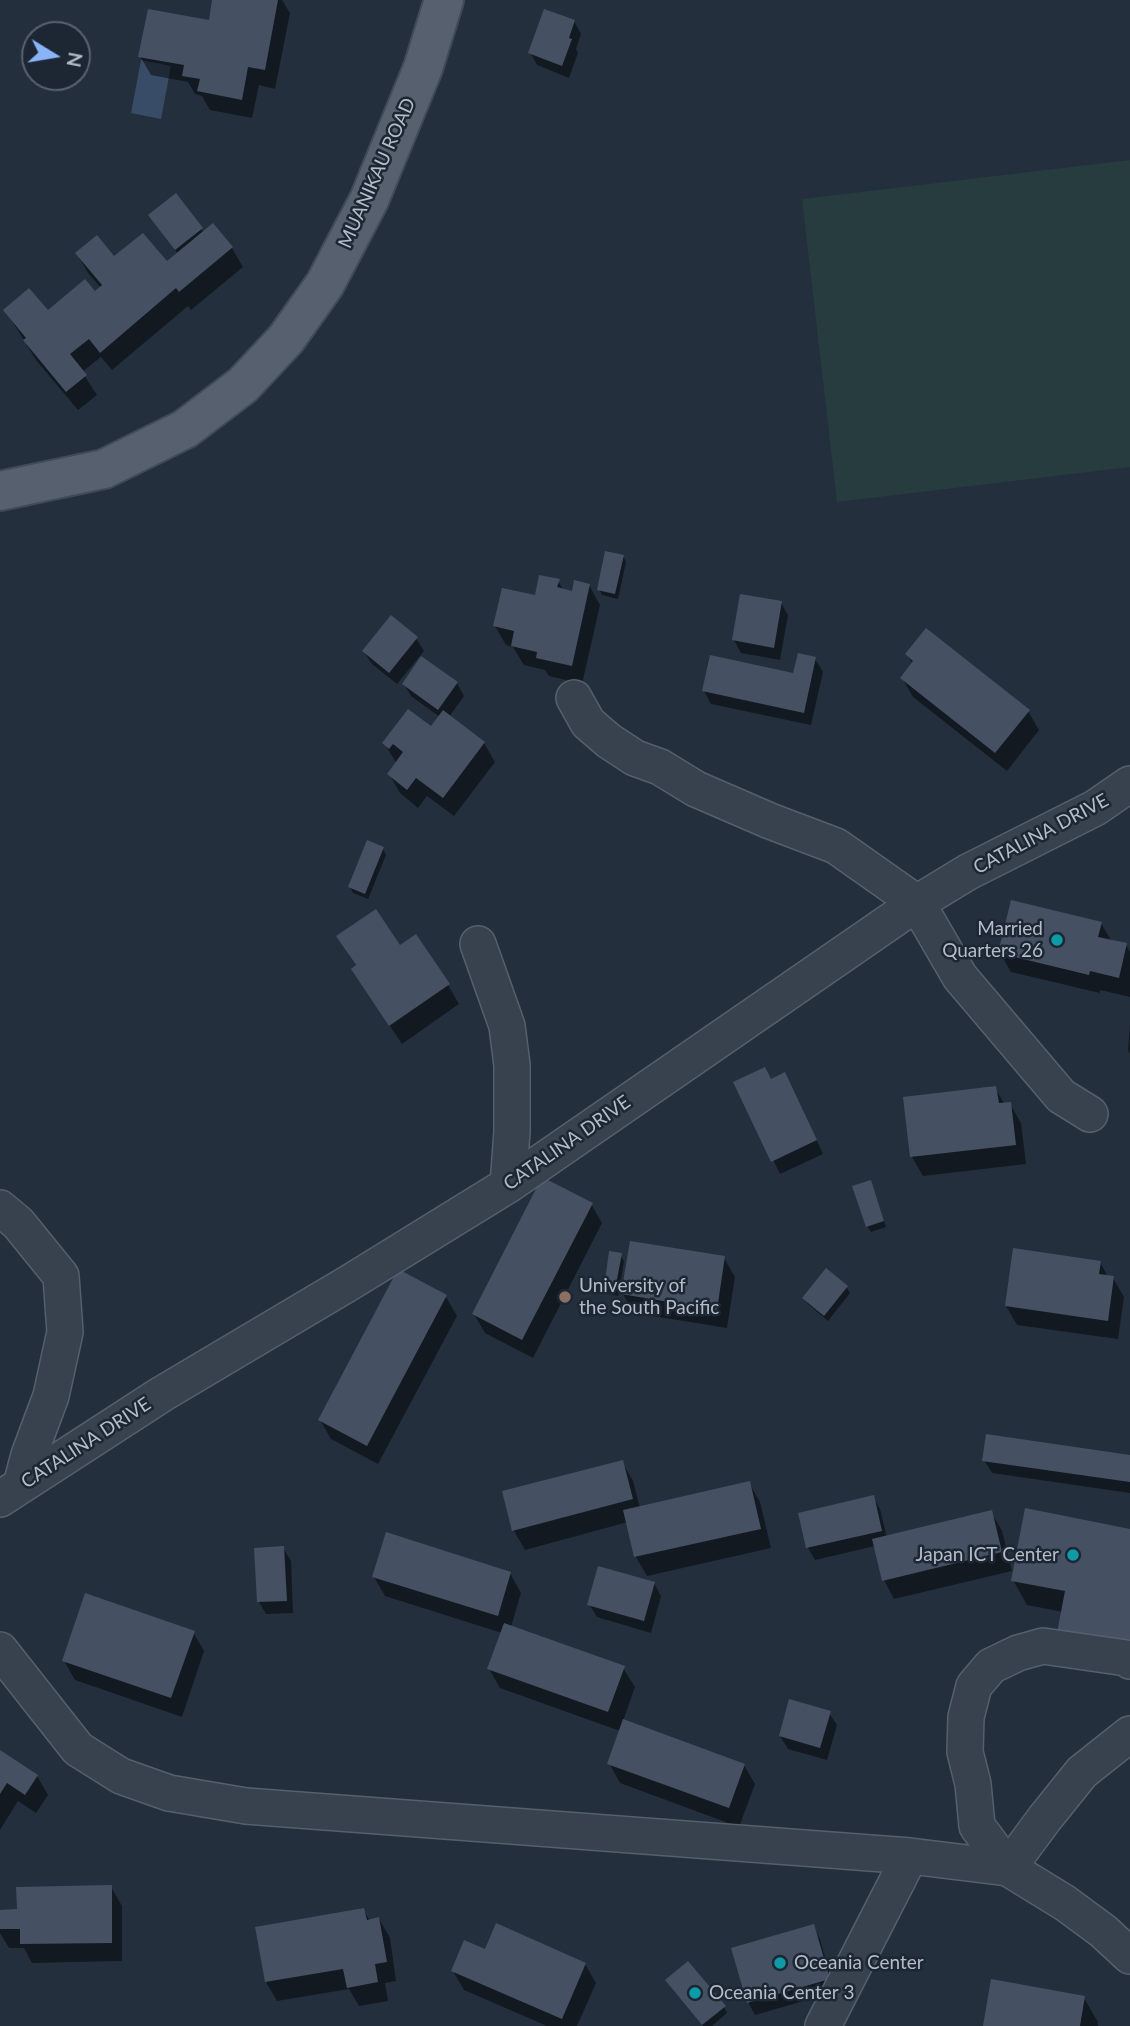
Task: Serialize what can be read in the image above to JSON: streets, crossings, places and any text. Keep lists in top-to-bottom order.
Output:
{
  "streets": {
    "main road": ["MUANIKAU ROAD"],
    "street": ["CATALINA DRIVE"]
  },
  "places": [
    "Married Quarters 26",
    "University of the South Pacific",
    "Japan ICT Center",
    "Oceania Center",
    "Oceania Center 3"
  ],
  "north": "right"
}
